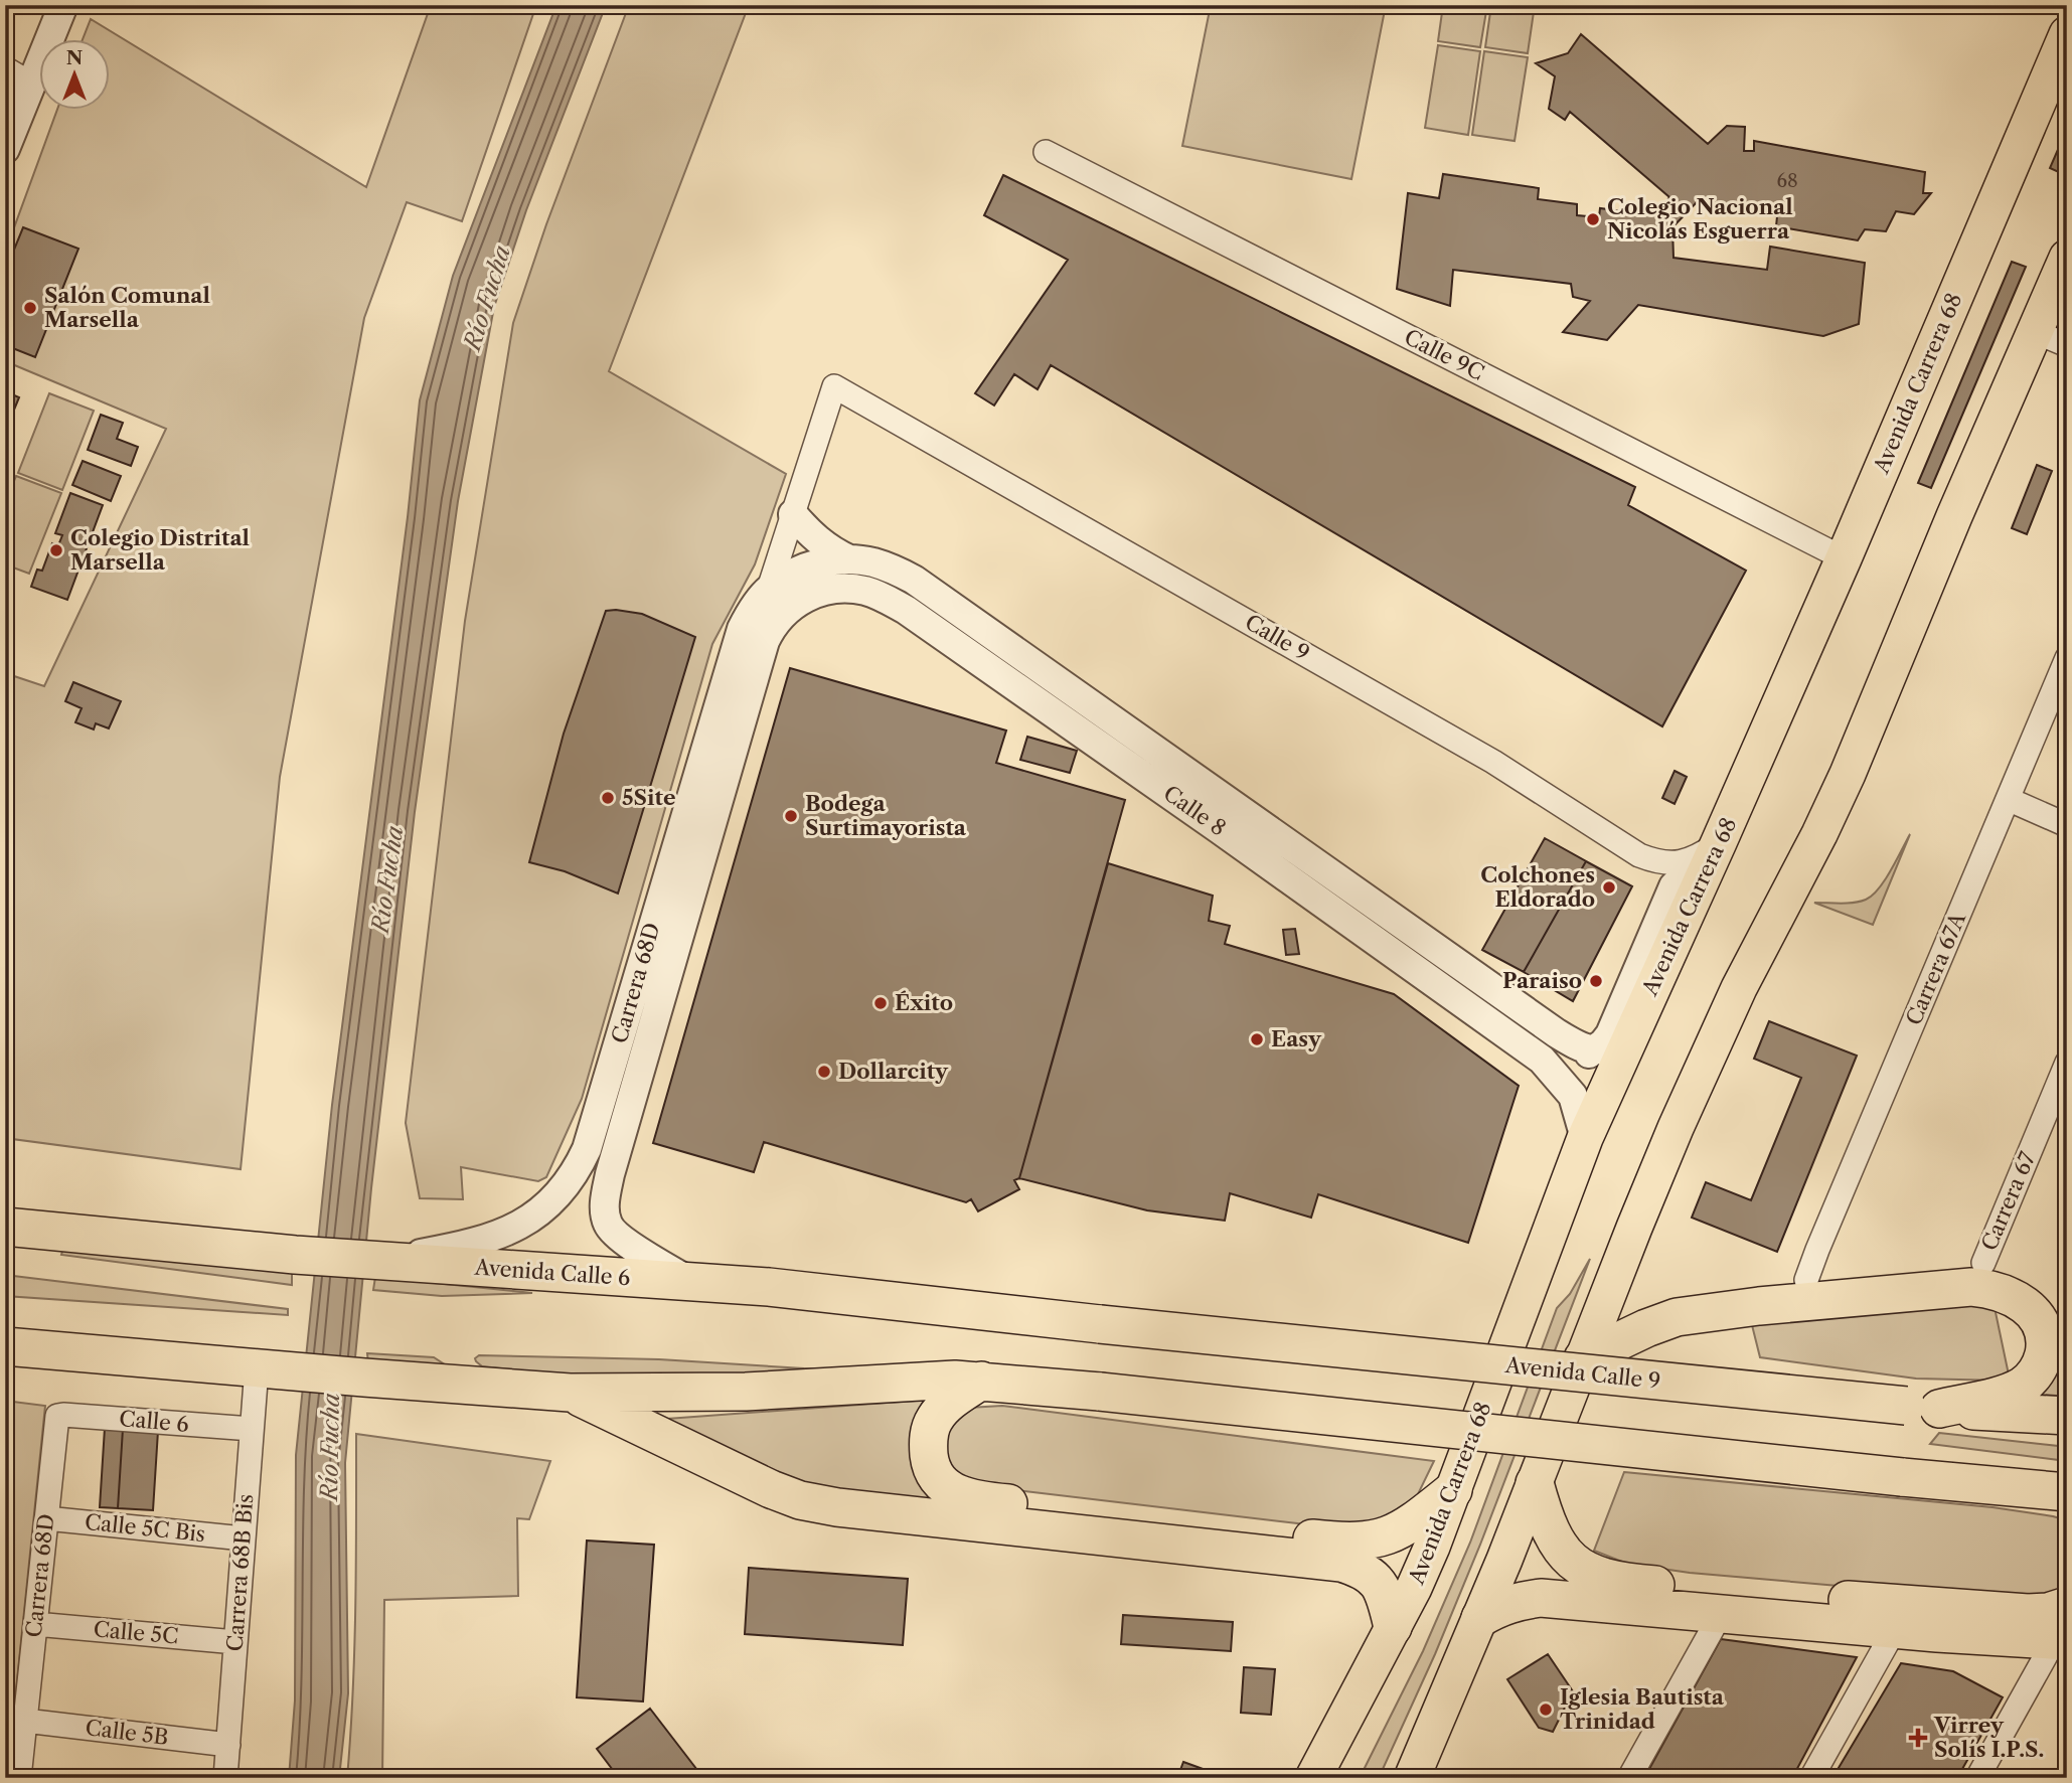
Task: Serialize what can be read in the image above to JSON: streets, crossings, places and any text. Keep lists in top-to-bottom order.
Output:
{
  "streets": {
    "highway": ["Avenida Calle 6", "Avenida Calle 9"],
    "main road": ["Avenida Carrera 68"],
    "street": [
      "Calle 9C",
      "Calle 9",
      "Calle 8",
      "Carrera 67A",
      "Carrera 68D",
      "Carrera 67",
      "Calle 6",
      "Calle 5C Bis",
      "Carrera 68B Bis",
      "Calle 5C",
      "Calle 5B"
    ]
  },
  "crossings": [
    ["Calle 9C", "Avenida Carrera 68"],
    ["Avenida Carrera 68", "Calle 9"],
    ["Avenida Carrera 68", "Calle 8"],
    ["Calle 9", "Carrera 68D"],
    ["Calle 8", "Carrera 68D"],
    ["Carrera 68D", "Avenida Calle 6"],
    ["Carrera 68D", "Calle 6"],
    ["Carrera 68D", "Calle 5C Bis"],
    ["Carrera 68D", "Calle 5C"],
    ["Carrera 68D", "Calle 5B"],
    ["Avenida Calle 6", "Avenida Calle 9"],
    ["Calle 6", "Carrera 68B Bis"],
    ["Calle 5C Bis", "Carrera 68B Bis"],
    ["Carrera 68B Bis", "Calle 5C"],
    ["Carrera 68B Bis", "Calle 5B"]
  ],
  "water": ["Río Fucha"],
  "places": {
    "other": [
      "Colegio Nacional Nicolás Esguerra",
      "Salón Comunal Marsella",
      "Colegio Distrital Marsella",
      "5Site",
      "Bodega Surtimayorista",
      "Colchones Eldorado",
      "Paraiso",
      "Éxito",
      "Easy",
      "Dollarcity",
      "Iglesia Bautista Trinidad"
    ],
    "health": ["Virrey Solís I.P.S."]
  },
  "house_numbers": ["68"],
  "north": "top"
}
